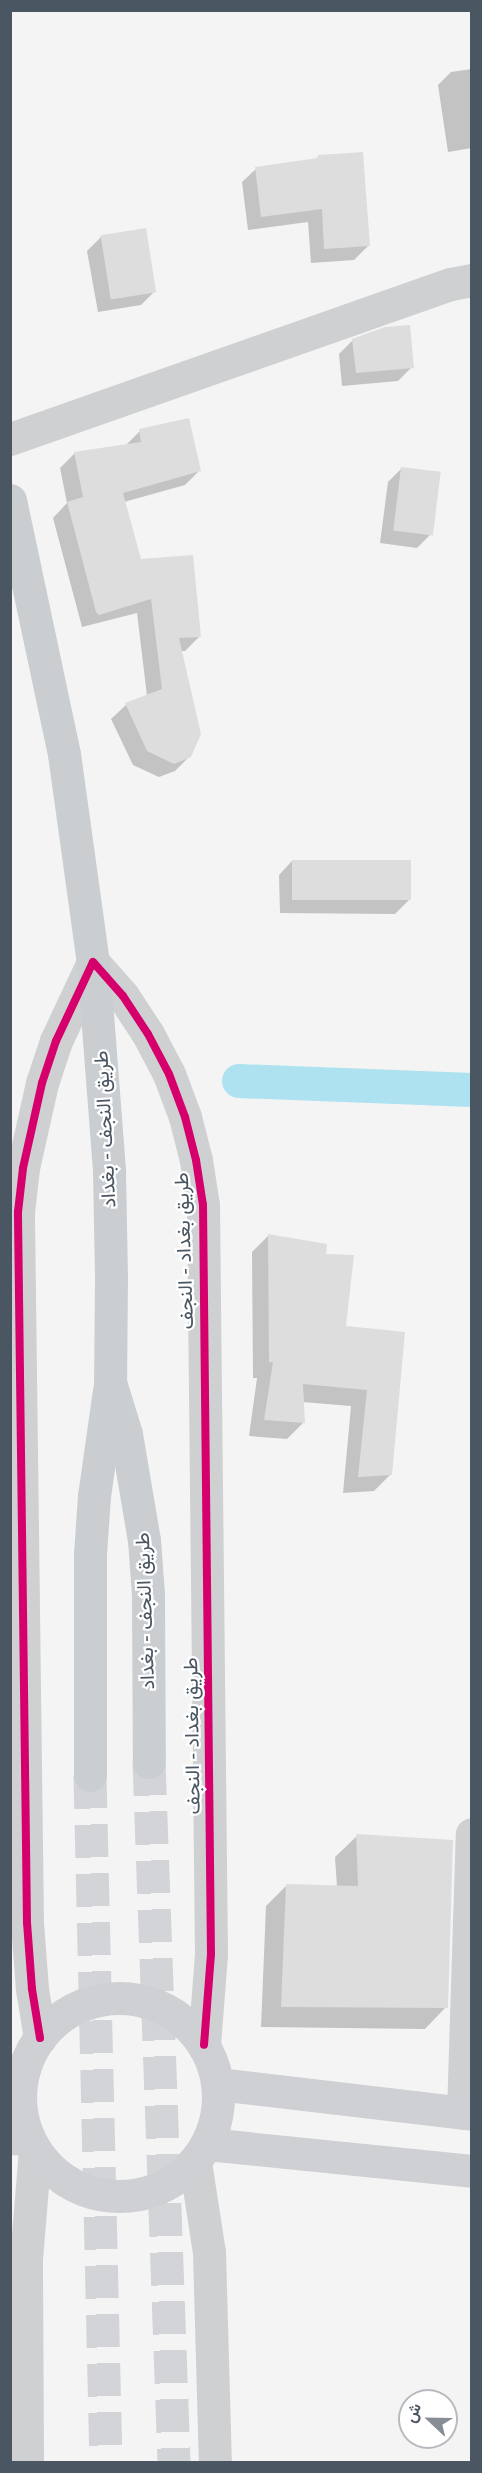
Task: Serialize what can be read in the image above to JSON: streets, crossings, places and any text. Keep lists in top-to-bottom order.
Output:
{
  "streets": {
    "main road": ["طريق النجف - بغداد"],
    "street": ["طريق بغداد - النجف"]
  },
  "crossings": [
    ["طريق النجف - بغداد", "طريق بغداد - النجف"]
  ],
  "north": "left"
}
